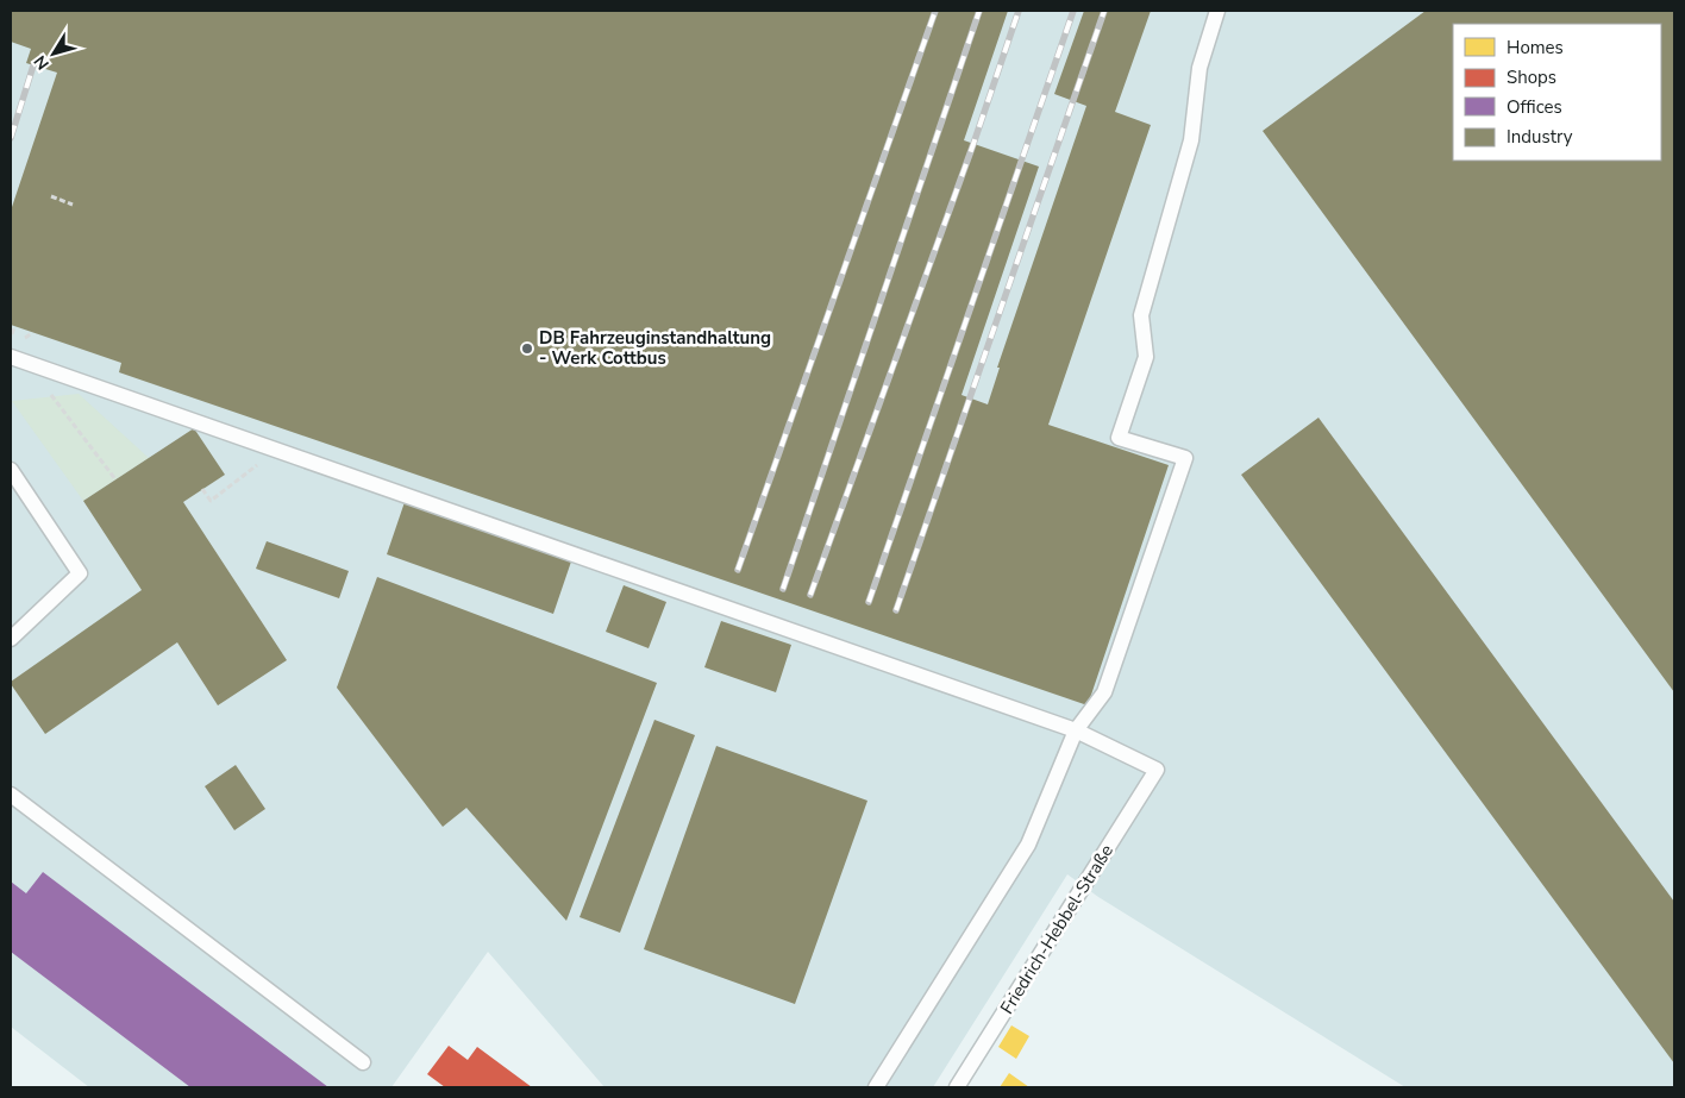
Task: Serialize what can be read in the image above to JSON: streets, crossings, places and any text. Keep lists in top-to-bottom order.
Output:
{
  "streets": {
    "lane": ["Friedrich-Hebbel-Straße"]
  },
  "places": ["DB Fahrzeuginstandhaltung - Werk Cottbus"],
  "legend": [
    "Homes",
    "Shops",
    "Offices",
    "Industry"
  ],
  "north": "bottom left"
}
